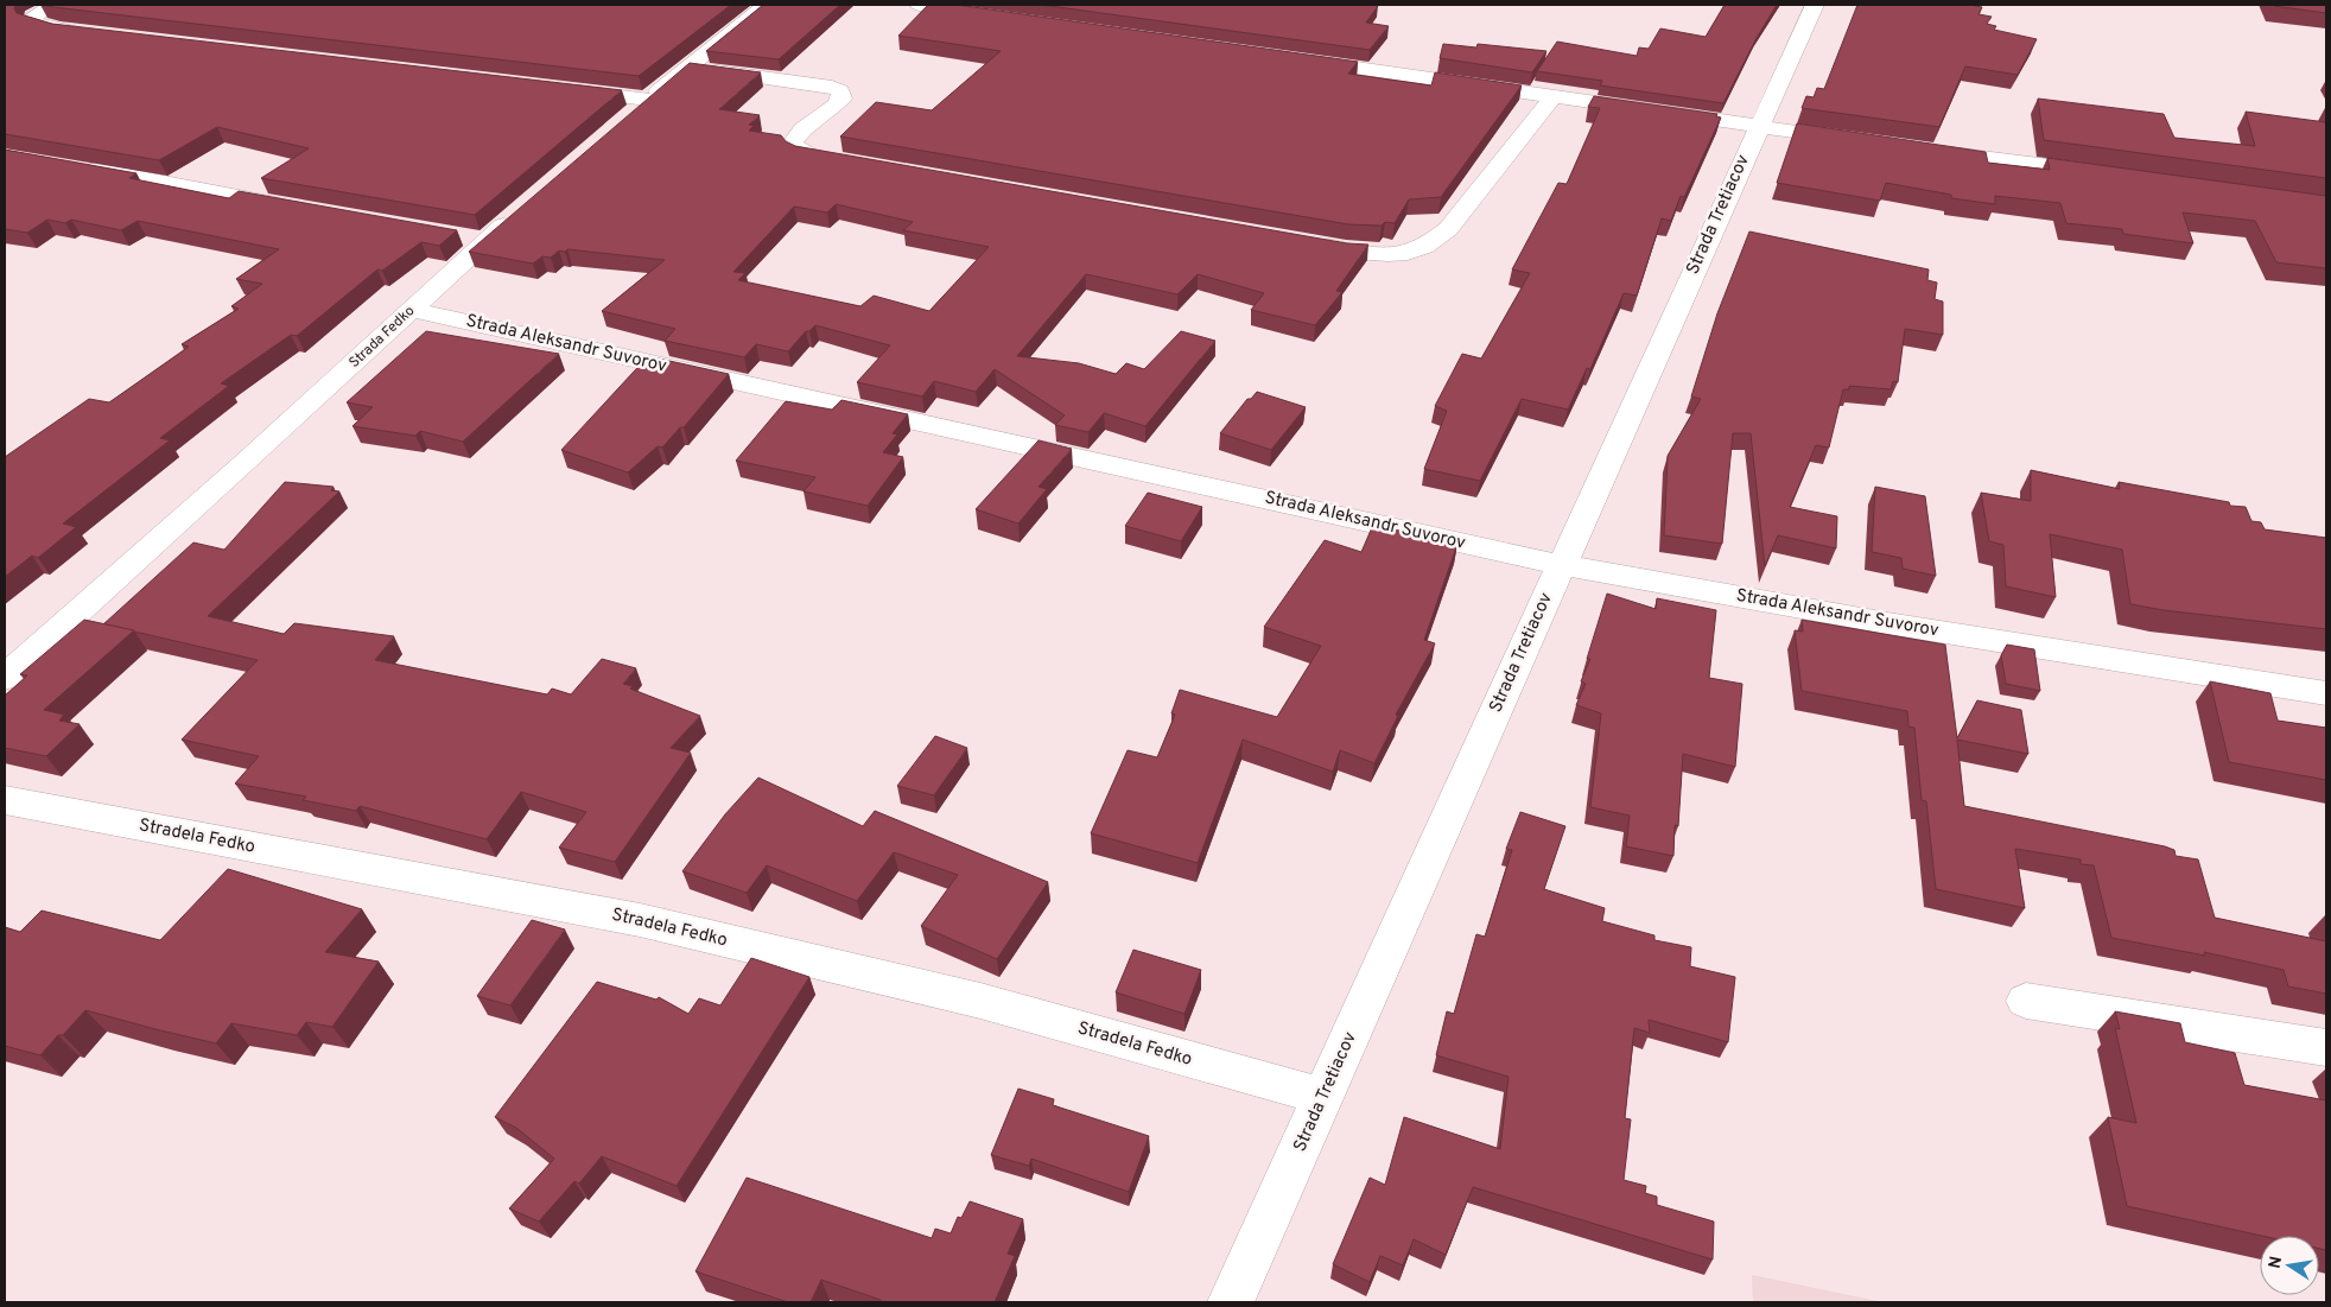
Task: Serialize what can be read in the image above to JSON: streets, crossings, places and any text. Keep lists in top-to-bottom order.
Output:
{
  "streets": {
    "street": [
      "Strada Tretiacov",
      "Strada Fedko",
      "Strada Aleksandr Suvorov",
      "Stradela Fedko"
    ]
  },
  "crossings": [
    ["Strada Tretiacov", "Strada Aleksandr Suvorov"],
    ["Strada Tretiacov", "Stradela Fedko"],
    ["Strada Fedko", "Strada Aleksandr Suvorov"]
  ],
  "north": "left"
}
